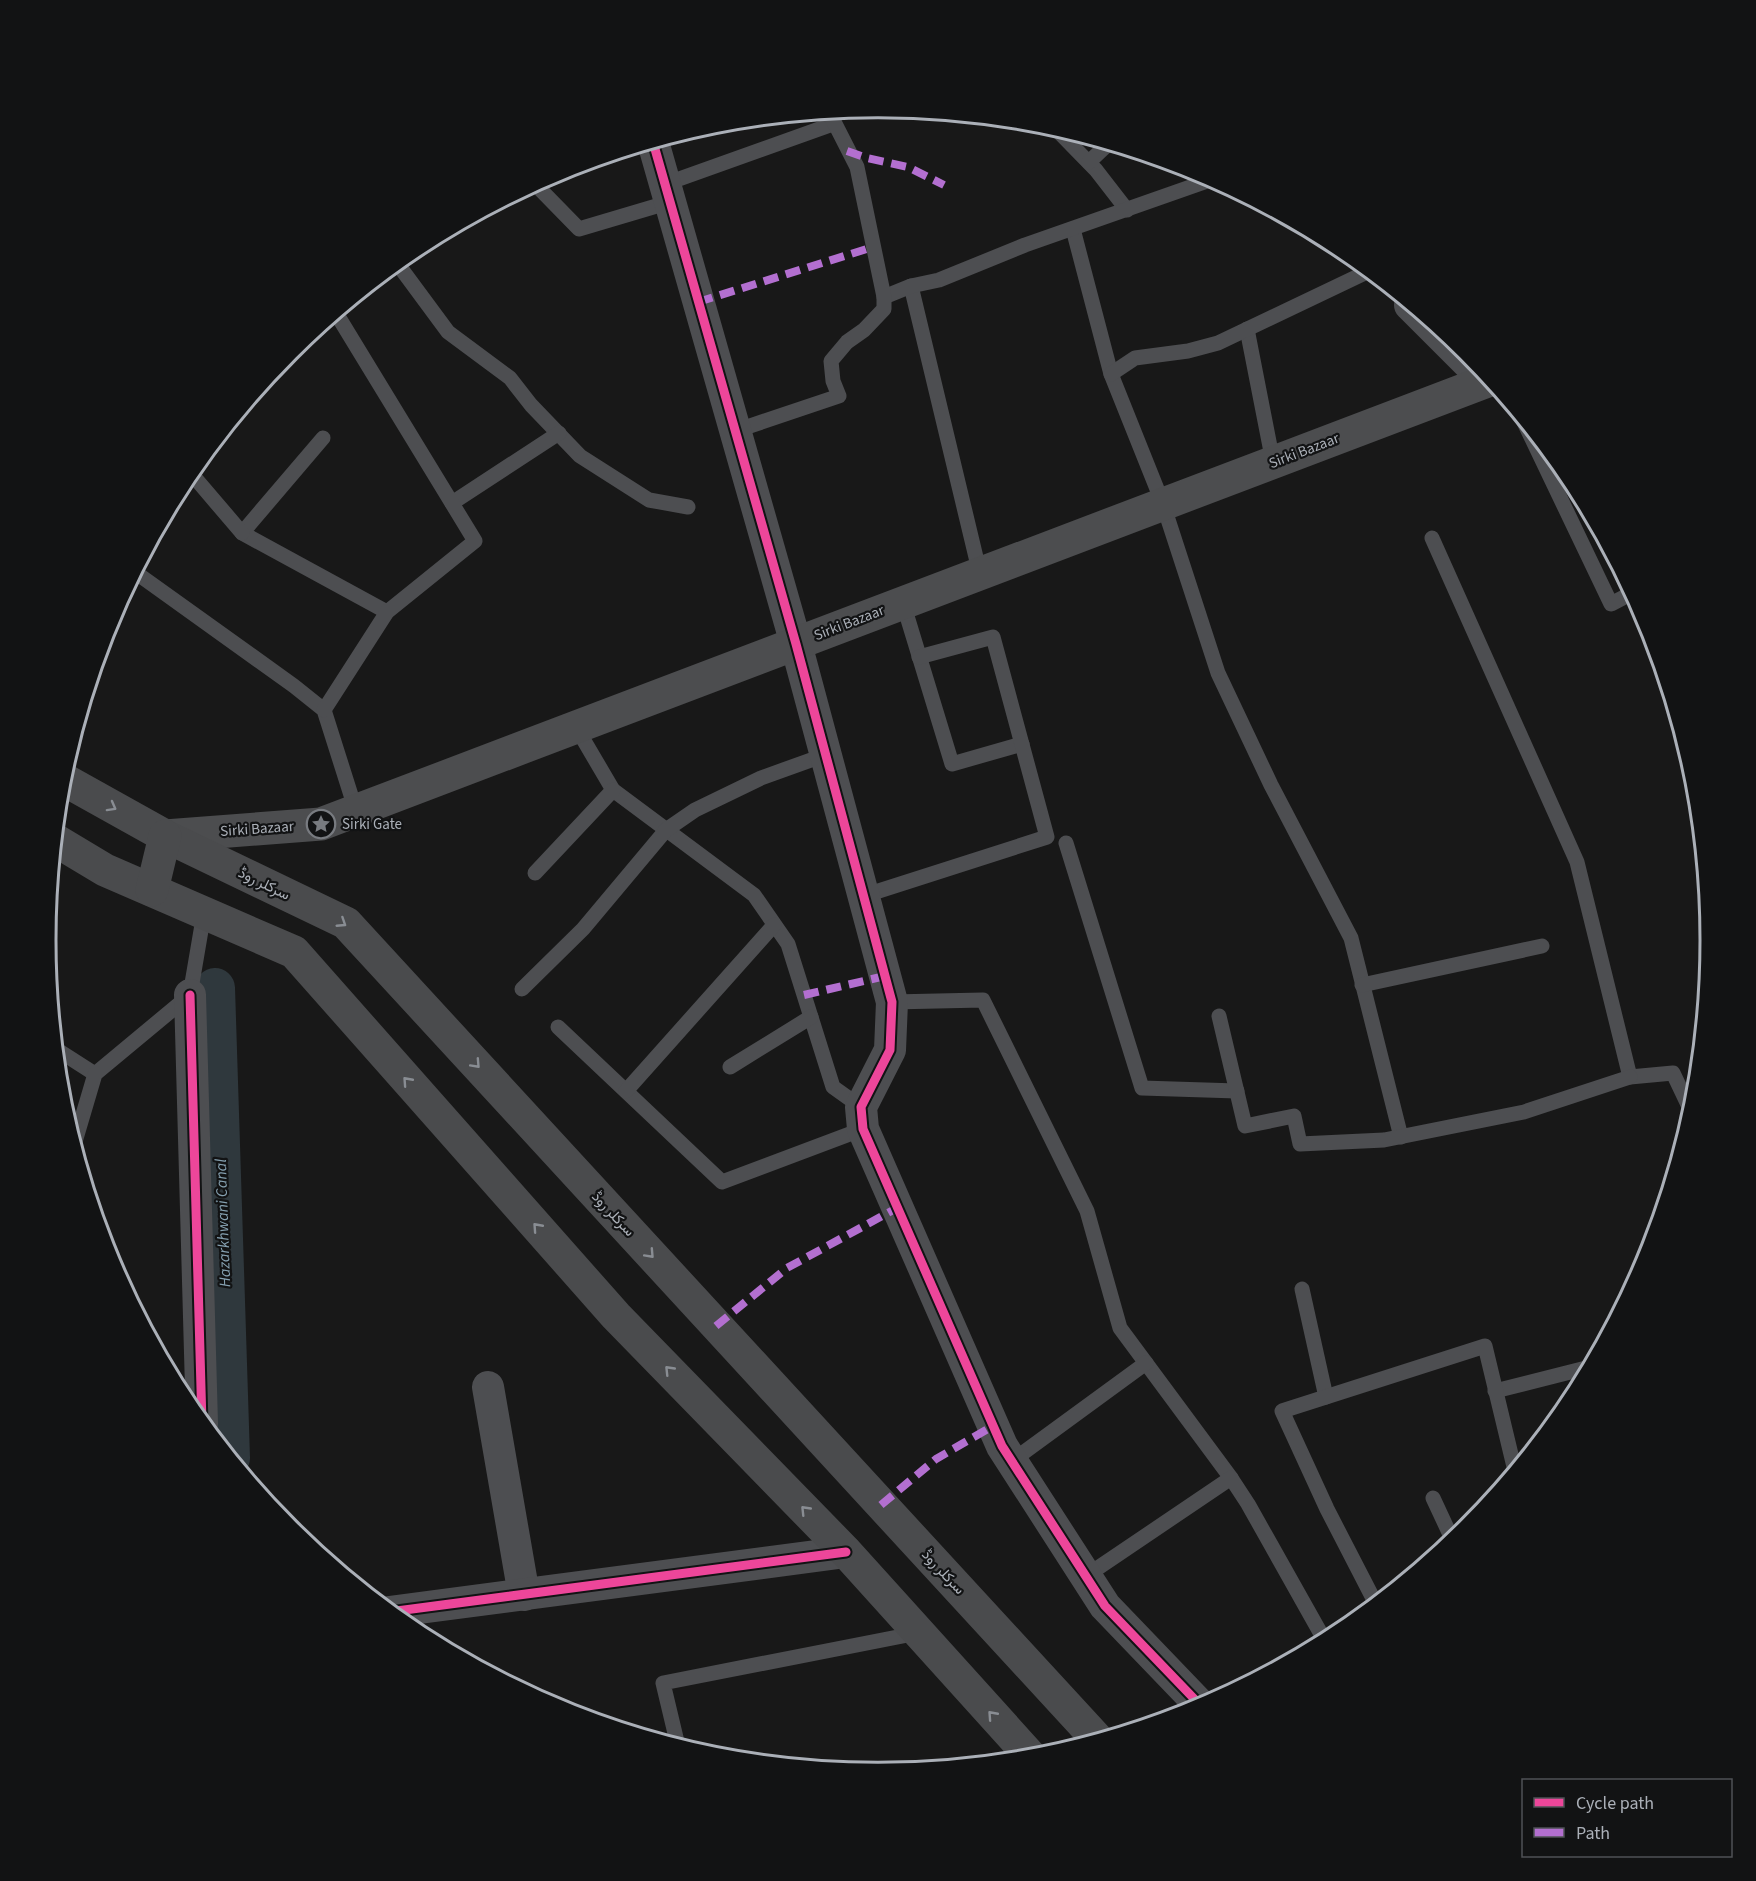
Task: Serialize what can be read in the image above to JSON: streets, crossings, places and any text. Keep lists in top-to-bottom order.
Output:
{
  "streets": {
    "main road": ["Sirki Bazaar", "سرکلر روڈ"]
  },
  "crossings": [
    ["Sirki Bazaar", "سرکلر روڈ"]
  ],
  "water": ["Hazarkhwani Canal"],
  "places": {
    "place": ["Sirki Gate"]
  },
  "legend": ["Cycle path", "Path"]
}
